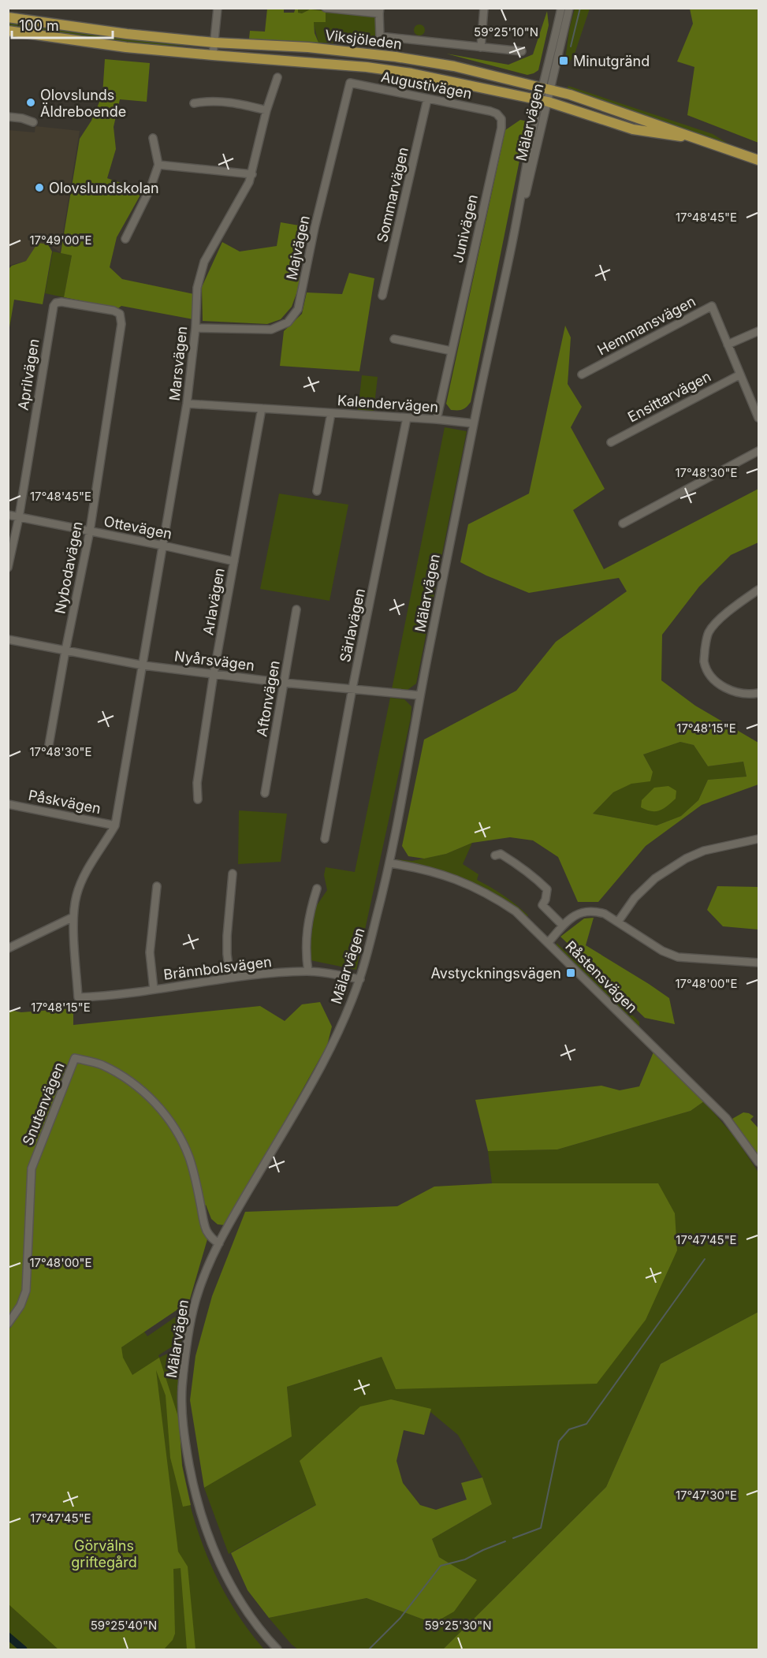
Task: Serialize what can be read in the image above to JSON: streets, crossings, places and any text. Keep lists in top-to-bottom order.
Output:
{
  "streets": {
    "main road": ["Viksjöleden"],
    "street": [
      "Augustivägen",
      "Mälarvägen",
      "Sommarvägen",
      "Junivägen",
      "Majvägen",
      "Hemmansvägen",
      "Marsvägen",
      "Aprilvägen",
      "Ensittarvägen",
      "Kalendervägen",
      "Ottevägen",
      "Nybodavägen",
      "Arlavägen",
      "Särlavägen",
      "Nyårsvägen",
      "Aftonvägen",
      "Påskvägen",
      "Brännbolsvägen",
      "Råstensvägen",
      "Snutenvägen"
    ]
  },
  "crossings": [
    ["Viksjöleden", "Mälarvägen"],
    ["Augustivägen", "Sommarvägen"],
    ["Augustivägen", "Junivägen"],
    ["Augustivägen", "Majvägen"],
    ["Mälarvägen", "Kalendervägen"],
    ["Mälarvägen", "Nyårsvägen"],
    ["Mälarvägen", "Brännbolsvägen"],
    ["Mälarvägen", "Råstensvägen"],
    ["Mälarvägen", "Snutenvägen"],
    ["Junivägen", "Kalendervägen"],
    ["Majvägen", "Marsvägen"],
    ["Hemmansvägen", "Ensittarvägen"],
    ["Marsvägen", "Kalendervägen"],
    ["Marsvägen", "Ottevägen"],
    ["Marsvägen", "Nyårsvägen"],
    ["Marsvägen", "Påskvägen"],
    ["Aprilvägen", "Ottevägen"],
    ["Aprilvägen", "Nybodavägen"],
    ["Kalendervägen", "Arlavägen"],
    ["Kalendervägen", "Särlavägen"],
    ["Ottevägen", "Nybodavägen"],
    ["Ottevägen", "Arlavägen"],
    ["Nybodavägen", "Nyårsvägen"],
    ["Arlavägen", "Nyårsvägen"],
    ["Särlavägen", "Nyårsvägen"],
    ["Nyårsvägen", "Aftonvägen"]
  ],
  "parks": ["Görvälns griftegård"],
  "places": {
    "transit": ["Minutgränd", "Avstyckningsvägen"],
    "other": ["Olovslunds Äldreboende", "Olovslundskolan"]
  },
  "scale_bar": "100 m",
  "coordinates": [
    "59°25'10\"N",
    "17°48'45\"E",
    "17°49'00\"E",
    "17°48'30\"E",
    "17°48'15\"E",
    "17°48'00\"E",
    "17°47'45\"E",
    "17°47'30\"E",
    "59°25'40\"N",
    "59°25'30\"N"
  ]
}
